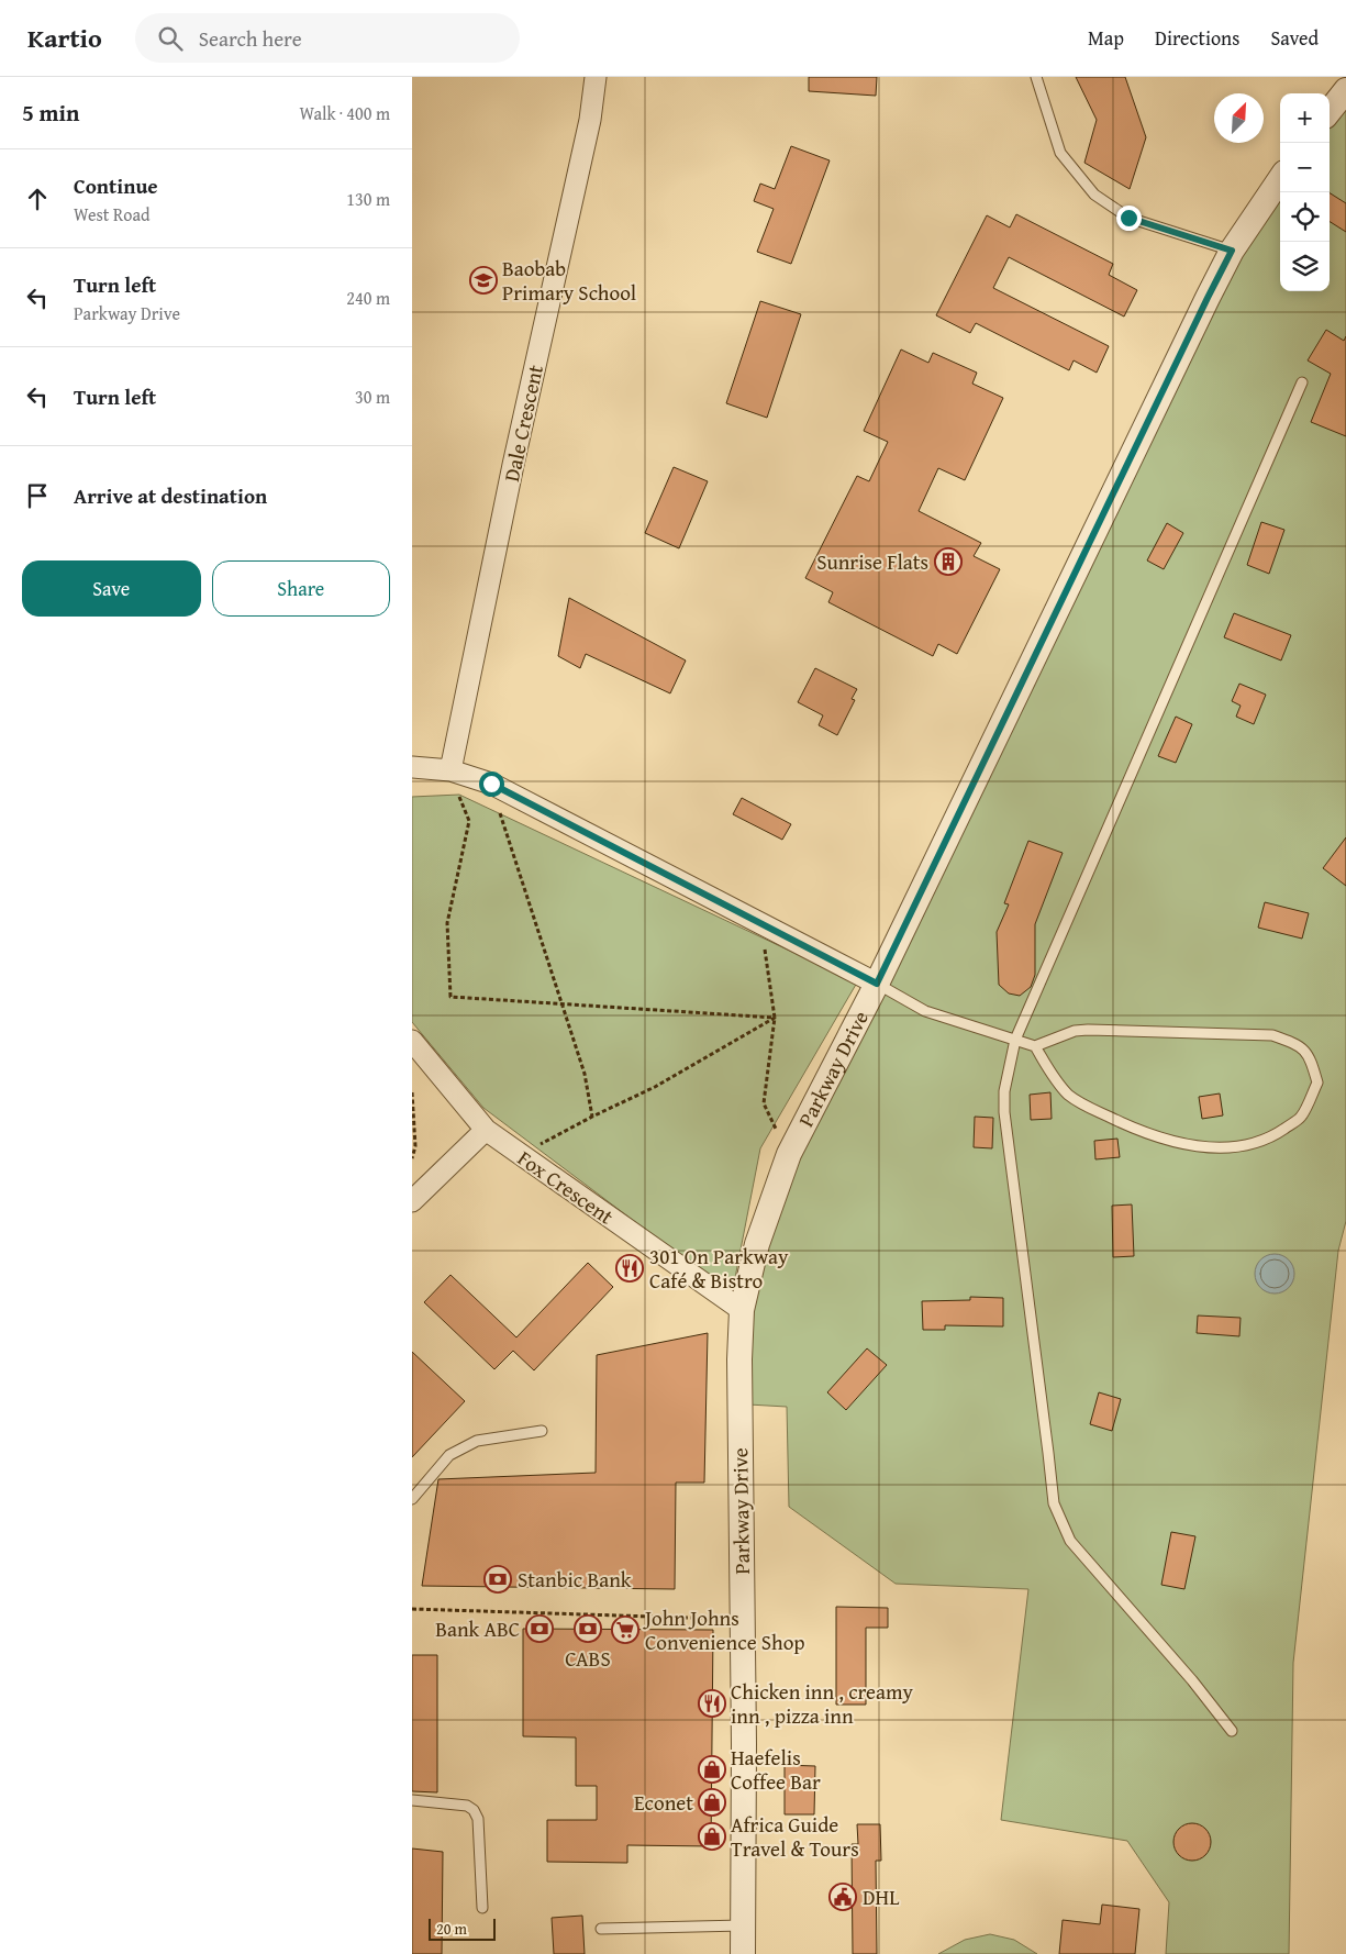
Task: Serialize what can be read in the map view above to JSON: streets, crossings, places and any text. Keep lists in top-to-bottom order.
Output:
{
  "streets": {
    "street": ["Dale Crescent", "Parkway Drive", "Fox Crescent"]
  },
  "crossings": [
    ["Parkway Drive", "Fox Crescent"]
  ],
  "places": {
    "school or university": ["Baobab Primary School"],
    "building": ["Sunrise Flats"],
    "restaurant": ["301 On Parkway Café & Bistro", "Chicken inn , creamy inn , pizza inn"],
    "bank": ["Stanbic Bank", "Bank ABC", "CABS"],
    "supermarket": ["John Johns Convenience Shop"],
    "shop": ["Haefelis Coffee Bar", "Econet", "Africa Guide Travel & Tours"],
    "public building": ["DHL"]
  },
  "scale_bar": "20 m",
  "north": "top right",
  "page": {
    "header": "Kartio",
    "search": "Search here",
    "nav": ["Map", "Directions", "Saved"],
    "heading": ["5 min", "Walk · 400 m"],
    "map_buttons": ["+", "−"],
    "list": [
      ["Continue", "West Road", "130 m"],
      ["Turn left", "Parkway Drive", "240 m"],
      ["Turn left", "30 m"],
      "Arrive at destination"
    ],
    "buttons": ["Save", "Share"],
    "scale": "20 m"
  }
}
